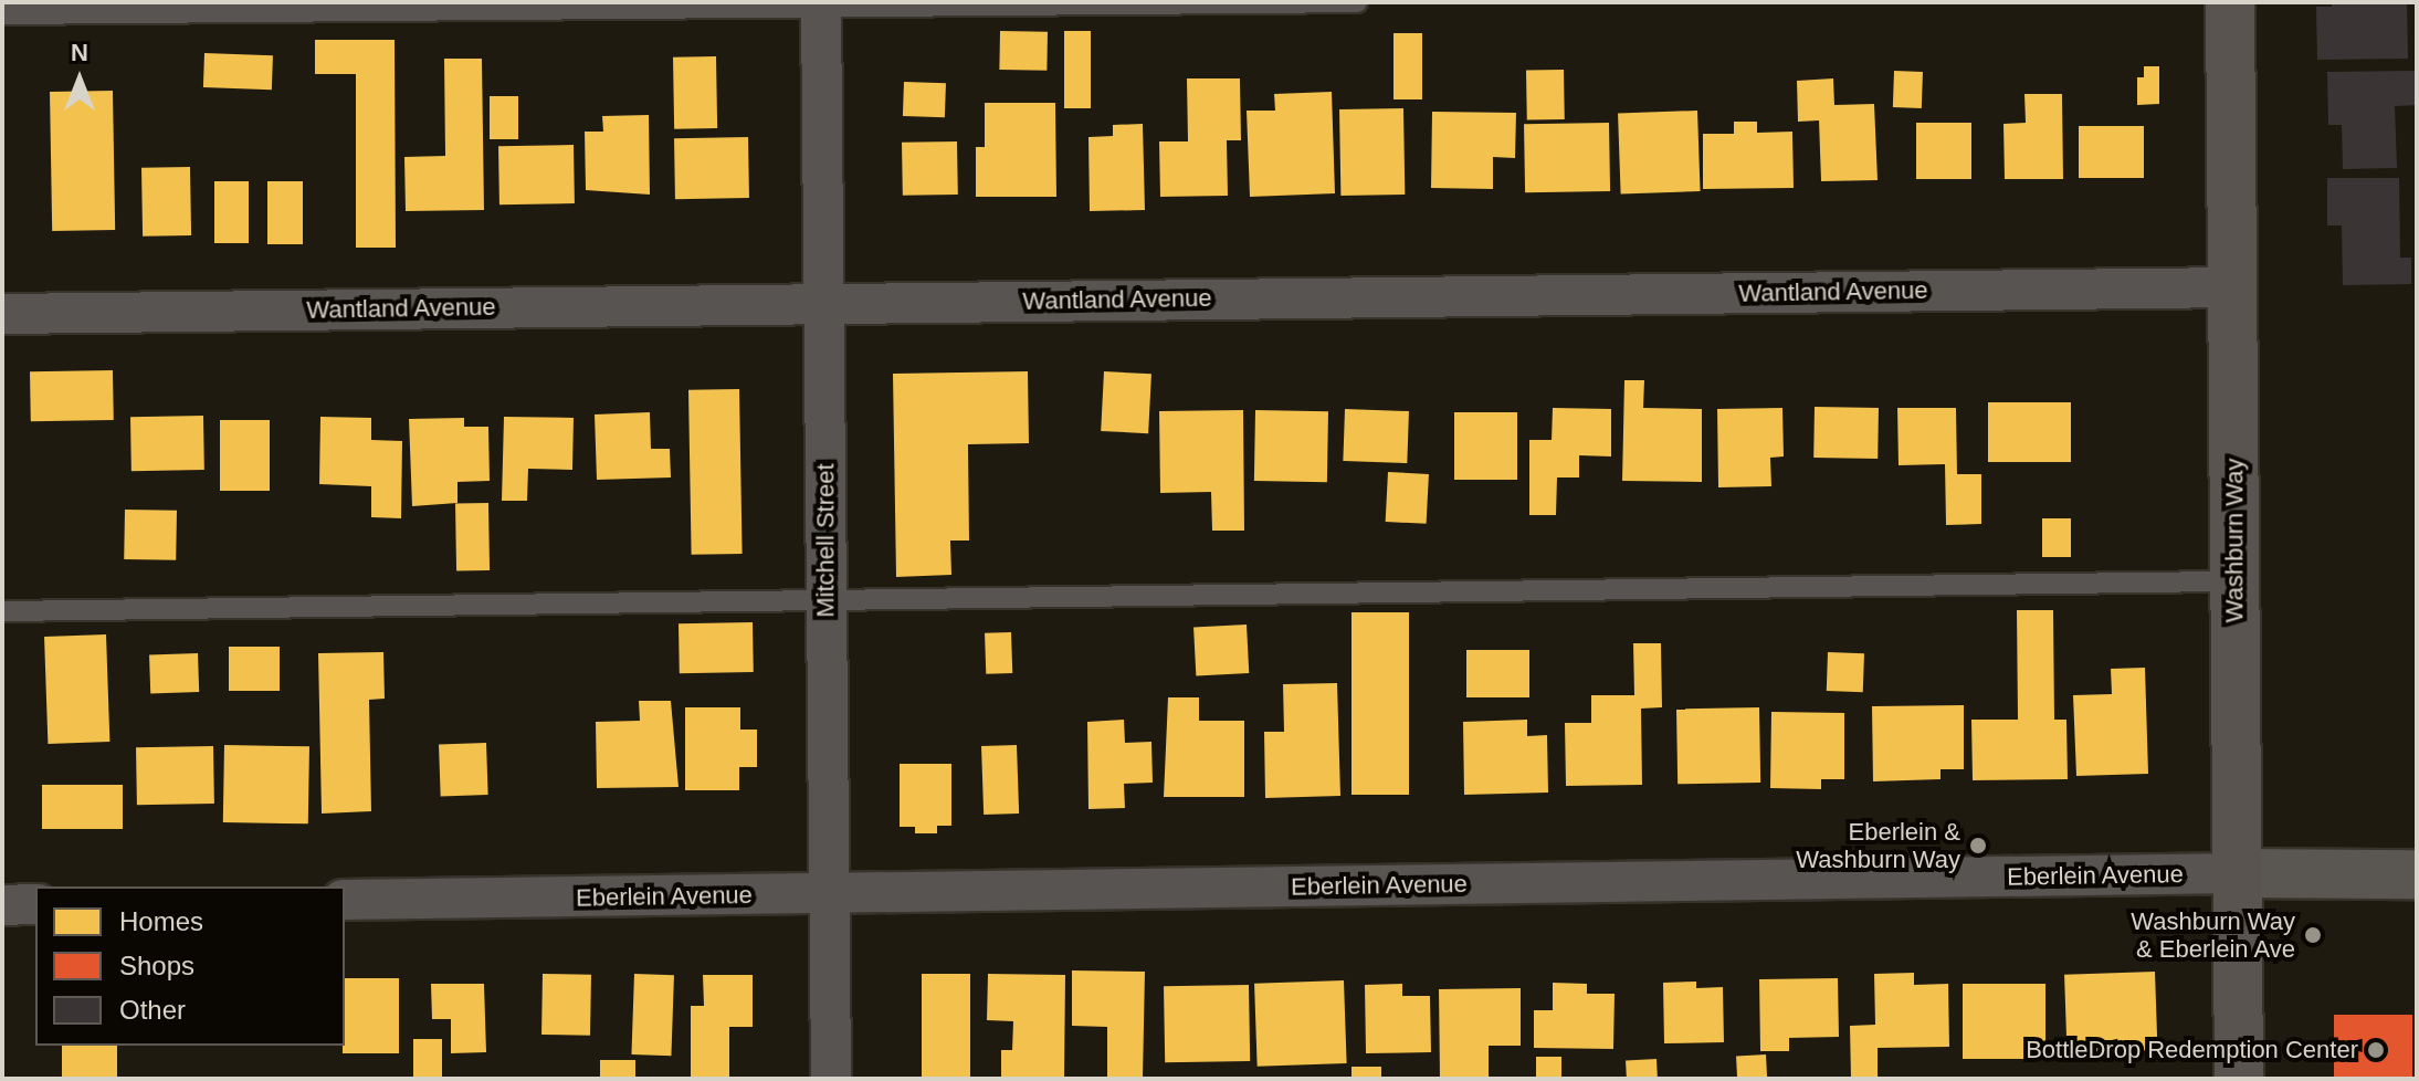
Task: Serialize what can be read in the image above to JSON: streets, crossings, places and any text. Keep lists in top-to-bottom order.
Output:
{
  "streets": {
    "main road": ["Washburn Way"],
    "street": ["Wantland Avenue", "Mitchell Street", "Eberlein Avenue"]
  },
  "crossings": [
    ["Wantland Avenue", "Mitchell Street"],
    ["Wantland Avenue", "Washburn Way"],
    ["Mitchell Street", "Eberlein Avenue"],
    ["Washburn Way", "Eberlein Avenue"]
  ],
  "places": ["Eberlein & Washburn Way", "Washburn Way & Eberlein Ave", "BottleDrop Redemption Center"],
  "legend": ["Homes", "Shops", "Other"],
  "north": "top"
}
